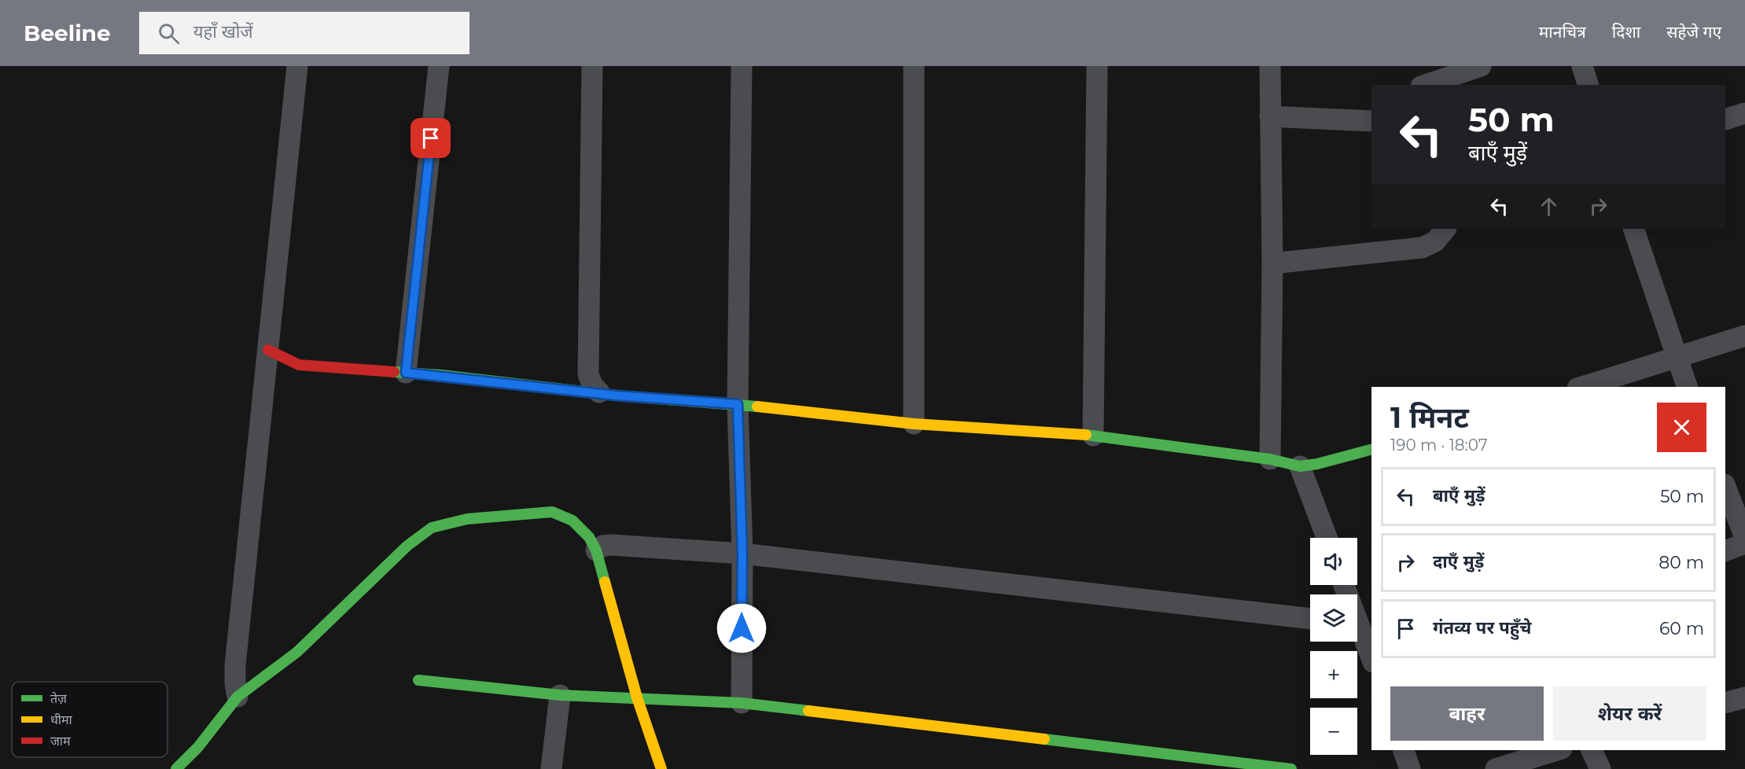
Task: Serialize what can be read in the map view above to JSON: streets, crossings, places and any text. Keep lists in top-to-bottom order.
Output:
{
  "legend": ["तेज़", "धीमा", "जाम"],
  "page": {
    "header": "Beeline",
    "search": "यहाँ खोजें",
    "nav": ["मानचित्र", "दिशा", "सहेजे गए"],
    "turn": ["50 m", "बाएँ मुड़ें"],
    "heading": ["1 मिनट", "190 m · 18:07"],
    "list": [
      {
        "name": "बाएँ मुड़ें",
        "value": "50 m"
      },
      {
        "name": "दाएँ मुड़ें",
        "value": "80 m"
      },
      {
        "name": "गंतव्य पर पहुँचे",
        "value": "60 m"
      }
    ],
    "map_buttons": ["+", "−"],
    "buttons": ["बाहर", "शेयर करें"]
  }
}
